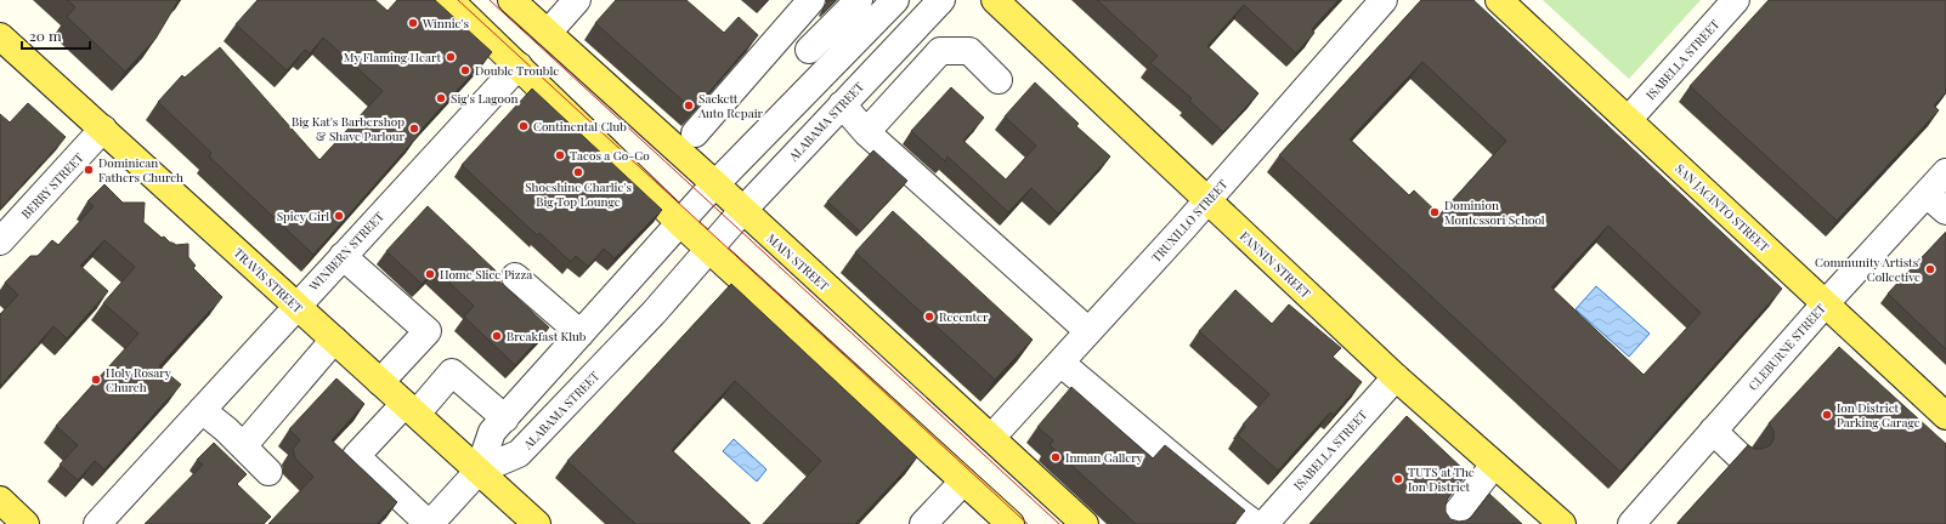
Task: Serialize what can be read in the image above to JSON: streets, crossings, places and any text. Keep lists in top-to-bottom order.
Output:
{
  "streets": {
    "main road": [
      "SAN JACINTO STREET",
      "MAIN STREET",
      "FANNIN STREET",
      "TRAVIS STREET"
    ],
    "street": [
      "ISABELLA STREET",
      "ALABAMA STREET",
      "BERRY STREET",
      "TRUXILLO STREET",
      "WINBERN STREET",
      "CLEBURNE STREET"
    ]
  },
  "crossings": [
    ["ISABELLA STREET", "SAN JACINTO STREET"],
    ["ISABELLA STREET", "FANNIN STREET"],
    ["ALABAMA STREET", "MAIN STREET"],
    ["ALABAMA STREET", "TRAVIS STREET"],
    ["BERRY STREET", "TRAVIS STREET"],
    ["SAN JACINTO STREET", "CLEBURNE STREET"],
    ["TRUXILLO STREET", "MAIN STREET"],
    ["TRUXILLO STREET", "FANNIN STREET"],
    ["WINBERN STREET", "TRAVIS STREET"]
  ],
  "places": [
    "Winnie's",
    "My Flaming Heart",
    "Double Trouble",
    "Sig's Lagoon",
    "Sackett Auto Repair",
    "Continental Club",
    "Big Kat's Barbershop & Shave Parlour",
    "Tacos a Go-Go",
    "Dominican Fathers Church",
    "Shoeshine Charlie's Big Top Lounge",
    "Dominion Montessori School",
    "Spicy Girl",
    "Community Artists' Collective",
    "Home Slice Pizza",
    "Recenter",
    "Breakfast Klub",
    "Holy Rosary Church",
    "Ion District Parking Garage",
    "Inman Gallery",
    "TUTS at The Ion District"
  ],
  "scale_bar": "20 m"
}
